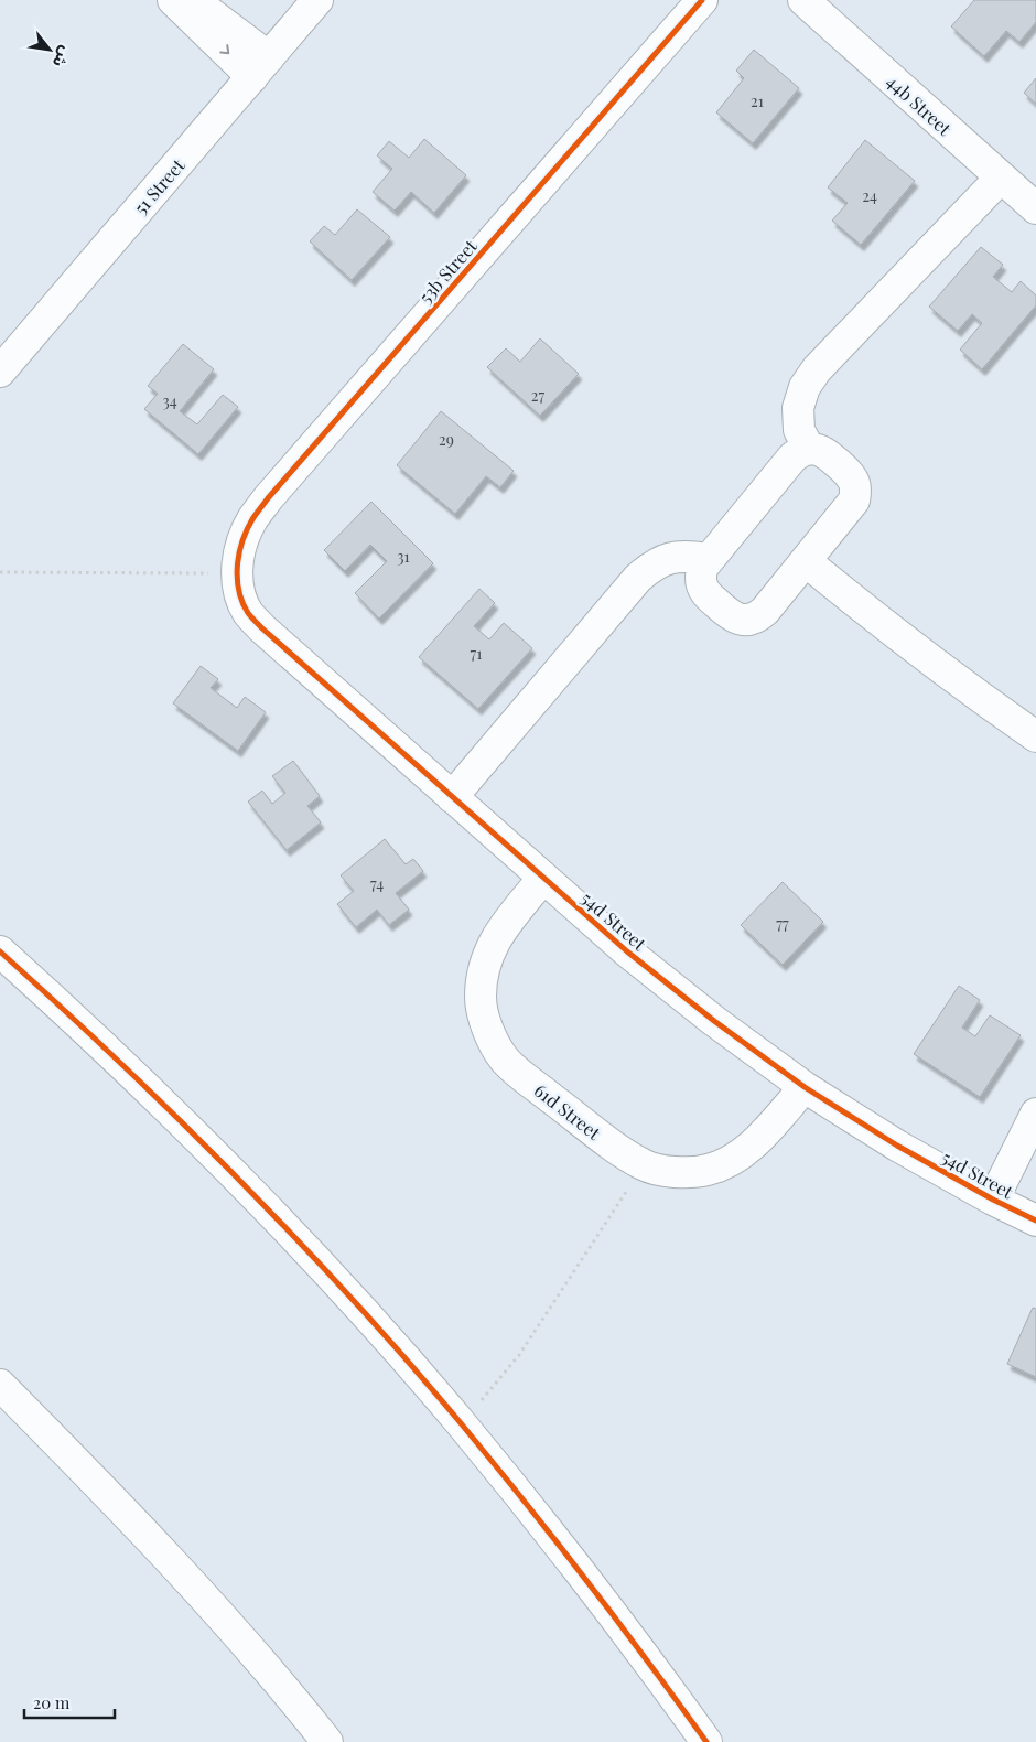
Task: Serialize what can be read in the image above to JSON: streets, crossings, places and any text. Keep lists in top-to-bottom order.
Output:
{
  "streets": {
    "street": [
      "44b Street",
      "51 Street",
      "53b Street",
      "54d Street",
      "61d Street"
    ]
  },
  "crossings": [
    ["53b Street", "54d Street"],
    ["54d Street", "61d Street"]
  ],
  "house_numbers": [
    "21",
    "24",
    "27",
    "34",
    "29",
    "31",
    "71",
    "74",
    "77"
  ],
  "scale_bar": "20 m",
  "north": "bottom right"
}
